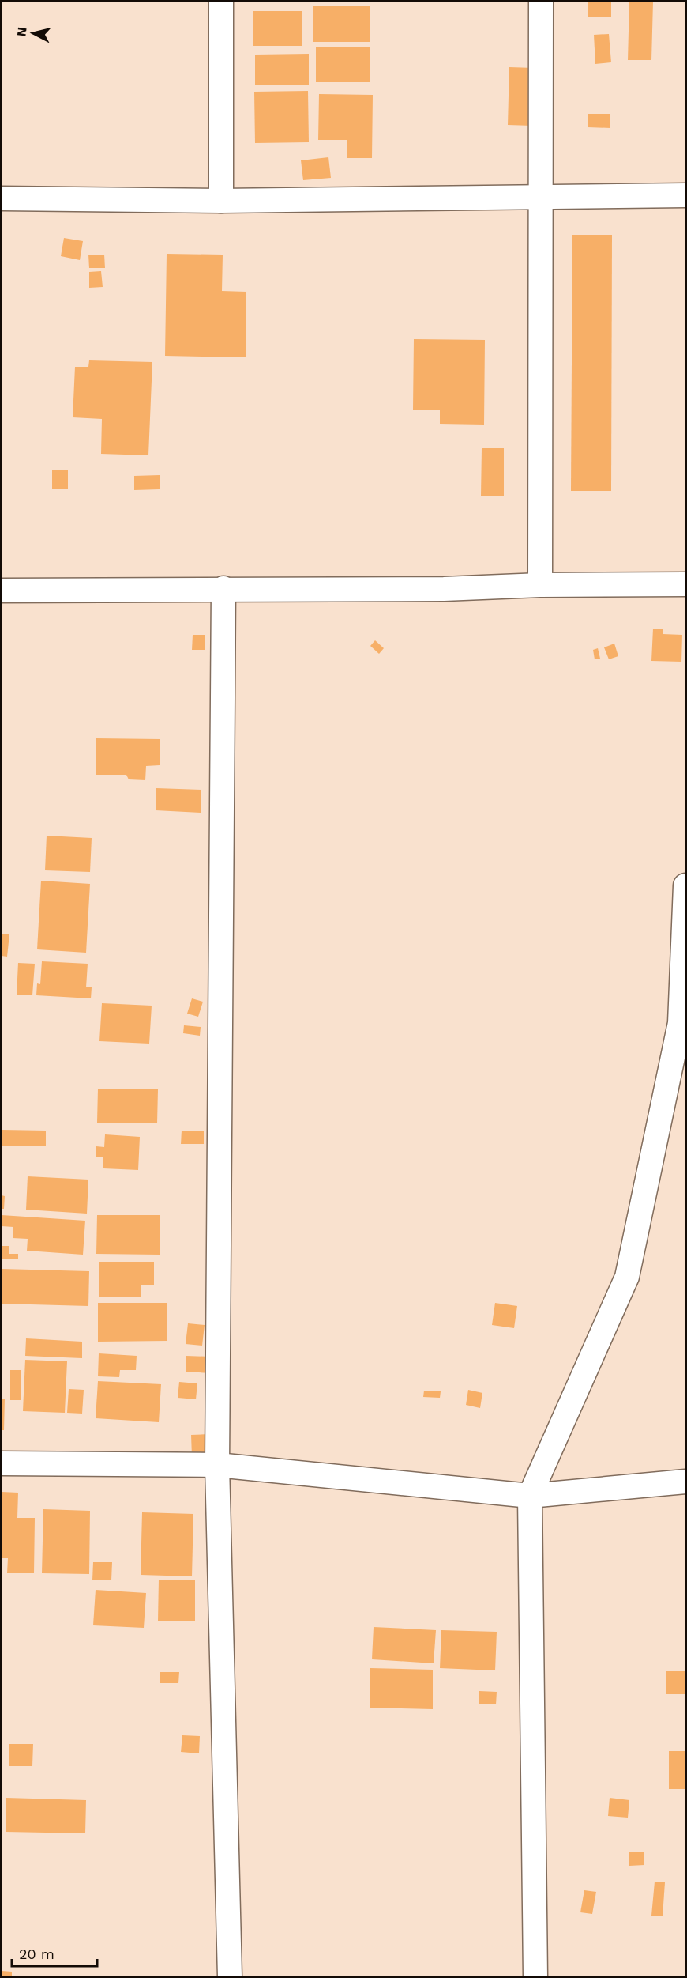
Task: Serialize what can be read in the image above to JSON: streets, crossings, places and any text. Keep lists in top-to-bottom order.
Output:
{
  "scale_bar": "20 m",
  "north": "left"
}
